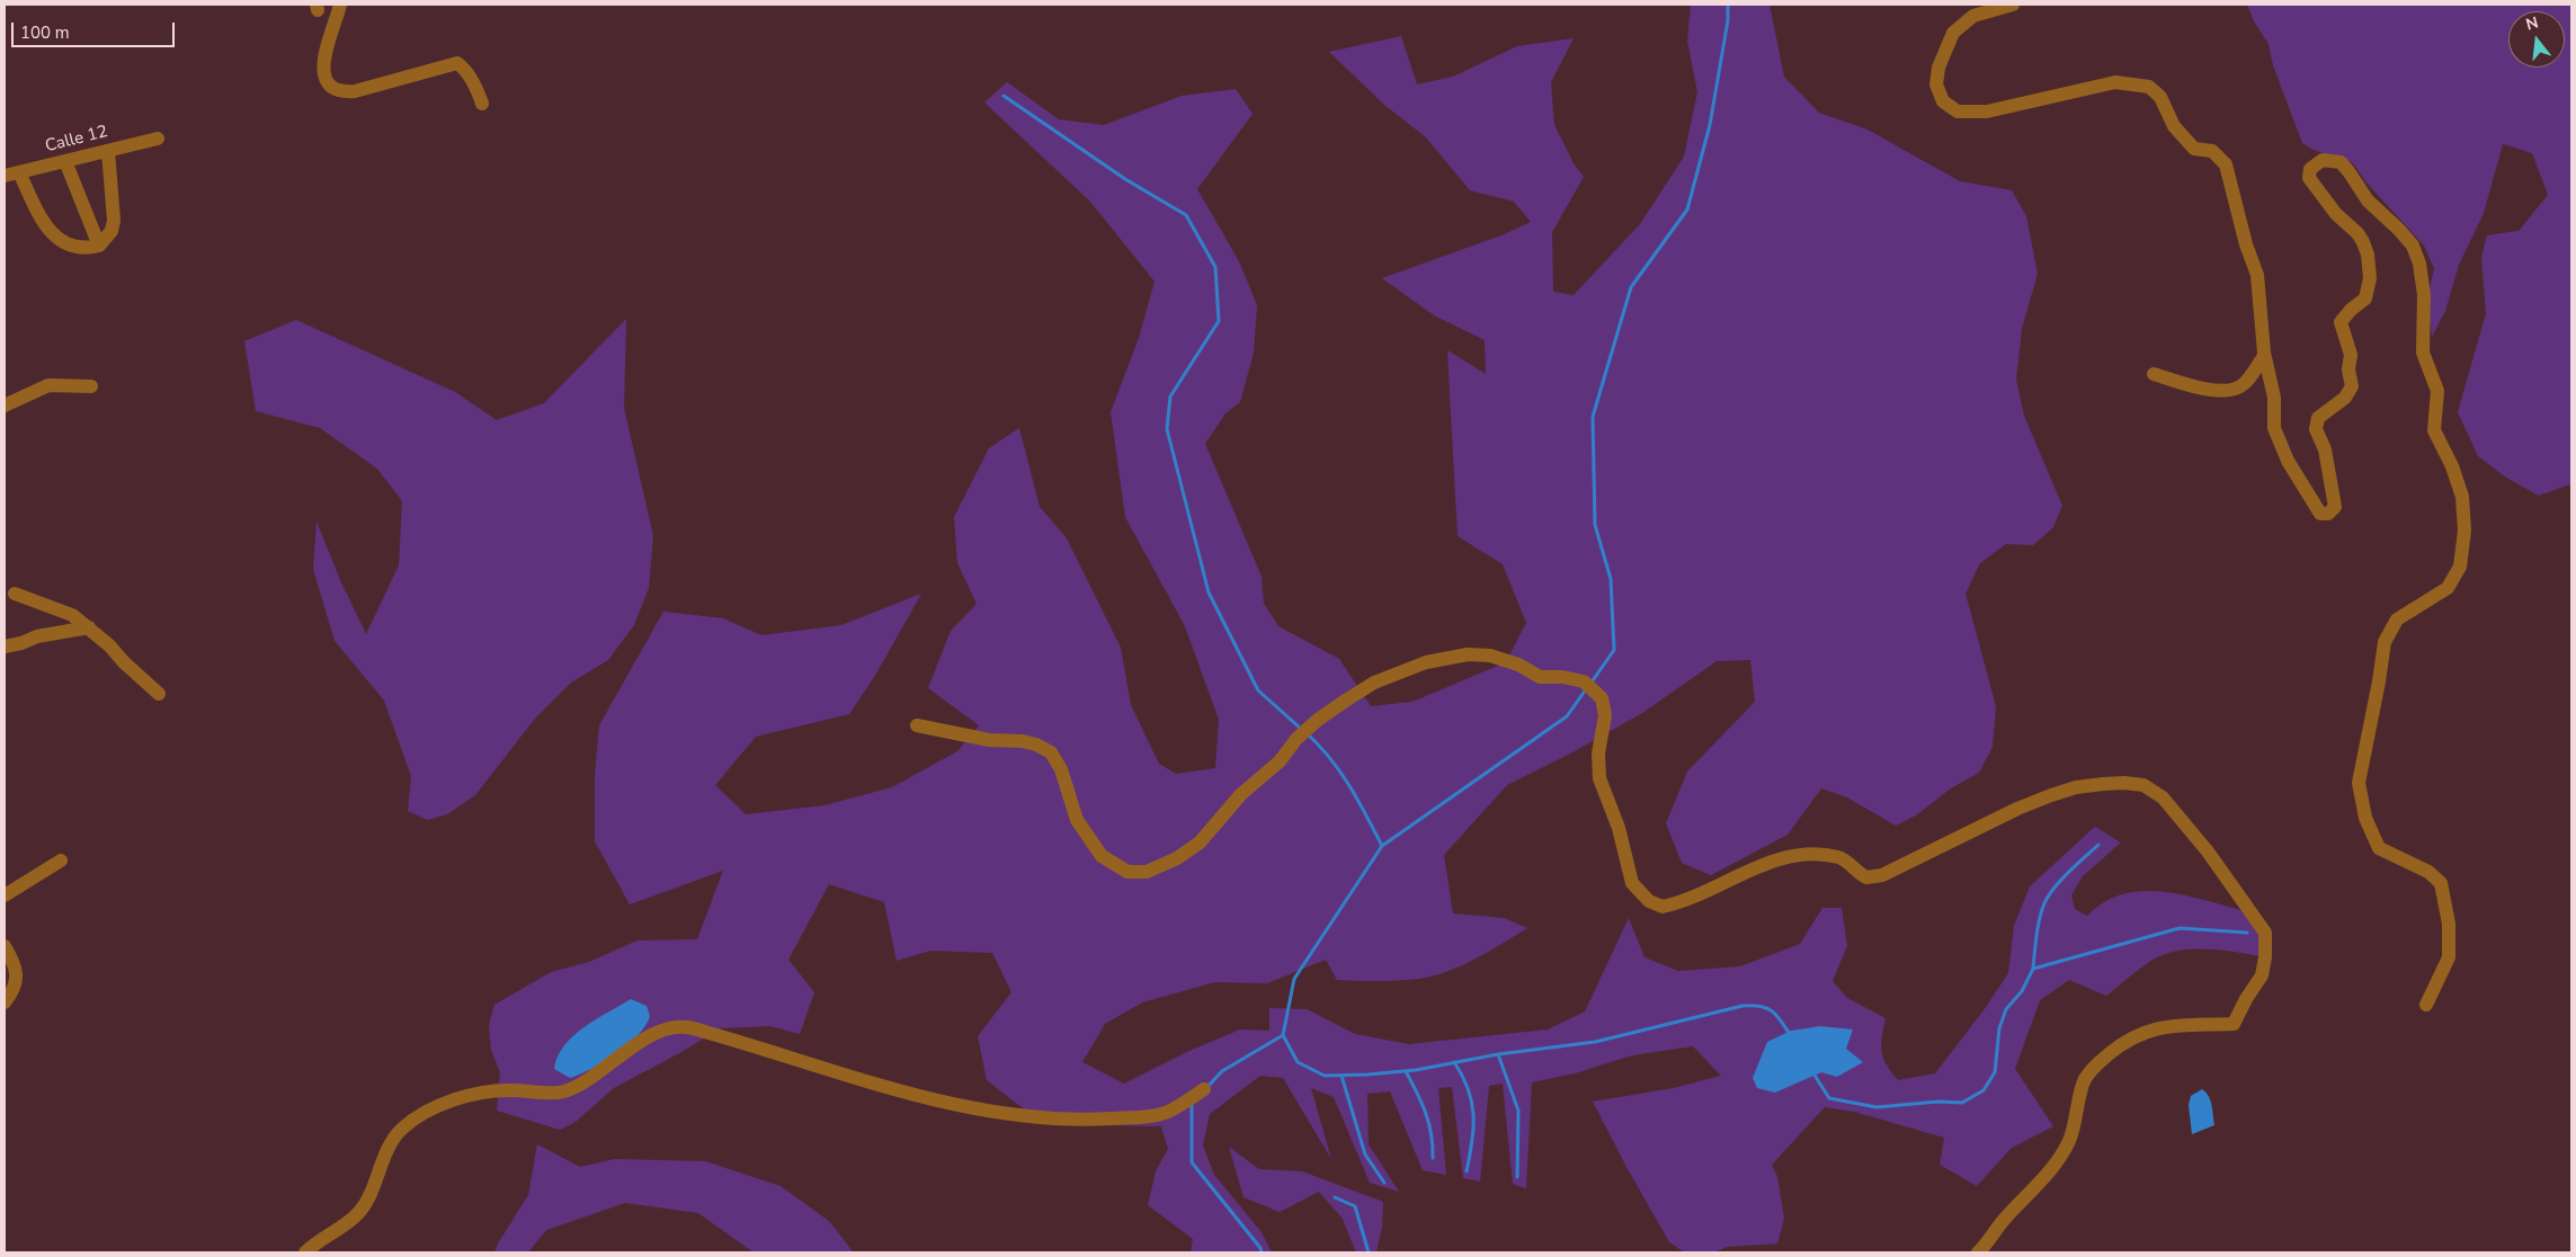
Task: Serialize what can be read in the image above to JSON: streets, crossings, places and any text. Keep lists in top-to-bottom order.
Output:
{
  "streets": {
    "street": ["Calle 12"]
  },
  "scale_bar": "100 m",
  "north": "top"
}
